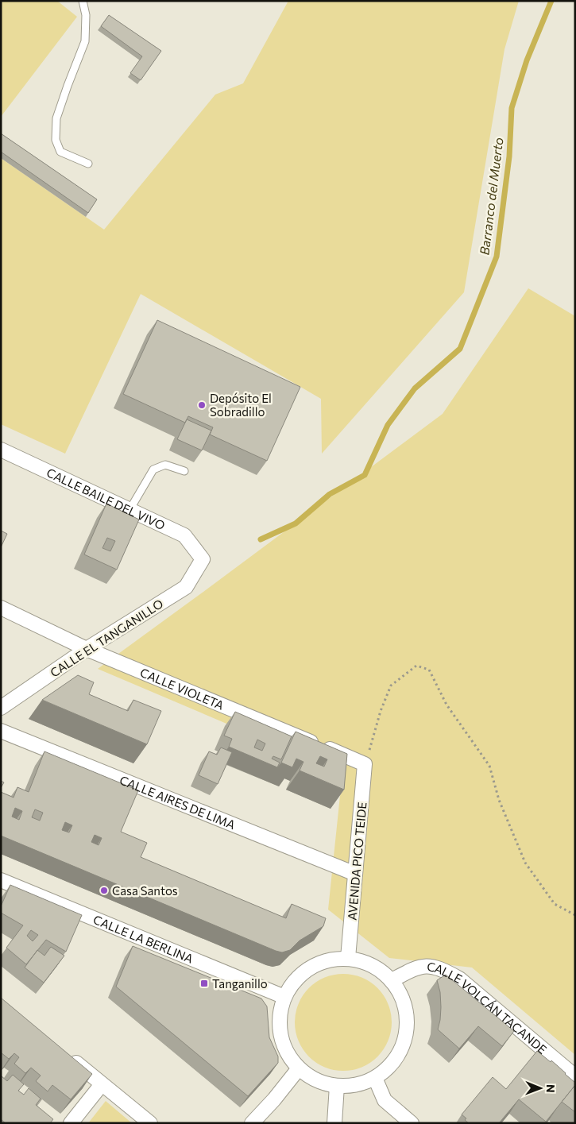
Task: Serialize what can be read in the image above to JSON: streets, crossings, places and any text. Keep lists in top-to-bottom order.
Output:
{
  "streets": {
    "street": [
      "CALLE BAILE DEL VIVO",
      "CALLE EL TANGANILLO",
      "CALLE VIOLETA",
      "CALLE AIRES DE LIMA",
      "AVENIDA PICO TEIDE",
      "CALLE LA BERLINA",
      "CALLE VOLCÁN TACANDE"
    ]
  },
  "crossings": [
    ["CALLE BAILE DEL VIVO", "CALLE EL TANGANILLO"],
    ["CALLE EL TANGANILLO", "CALLE VIOLETA"],
    ["CALLE VIOLETA", "AVENIDA PICO TEIDE"],
    ["CALLE AIRES DE LIMA", "AVENIDA PICO TEIDE"],
    ["AVENIDA PICO TEIDE", "CALLE LA BERLINA"],
    ["AVENIDA PICO TEIDE", "CALLE VOLCÁN TACANDE"],
    ["CALLE LA BERLINA", "CALLE VOLCÁN TACANDE"]
  ],
  "water": ["Barranco del Muerto"],
  "places": {
    "other": ["Depósito El Sobradillo", "Casa Santos"],
    "transit": ["Tanganillo"]
  },
  "north": "right"
}
